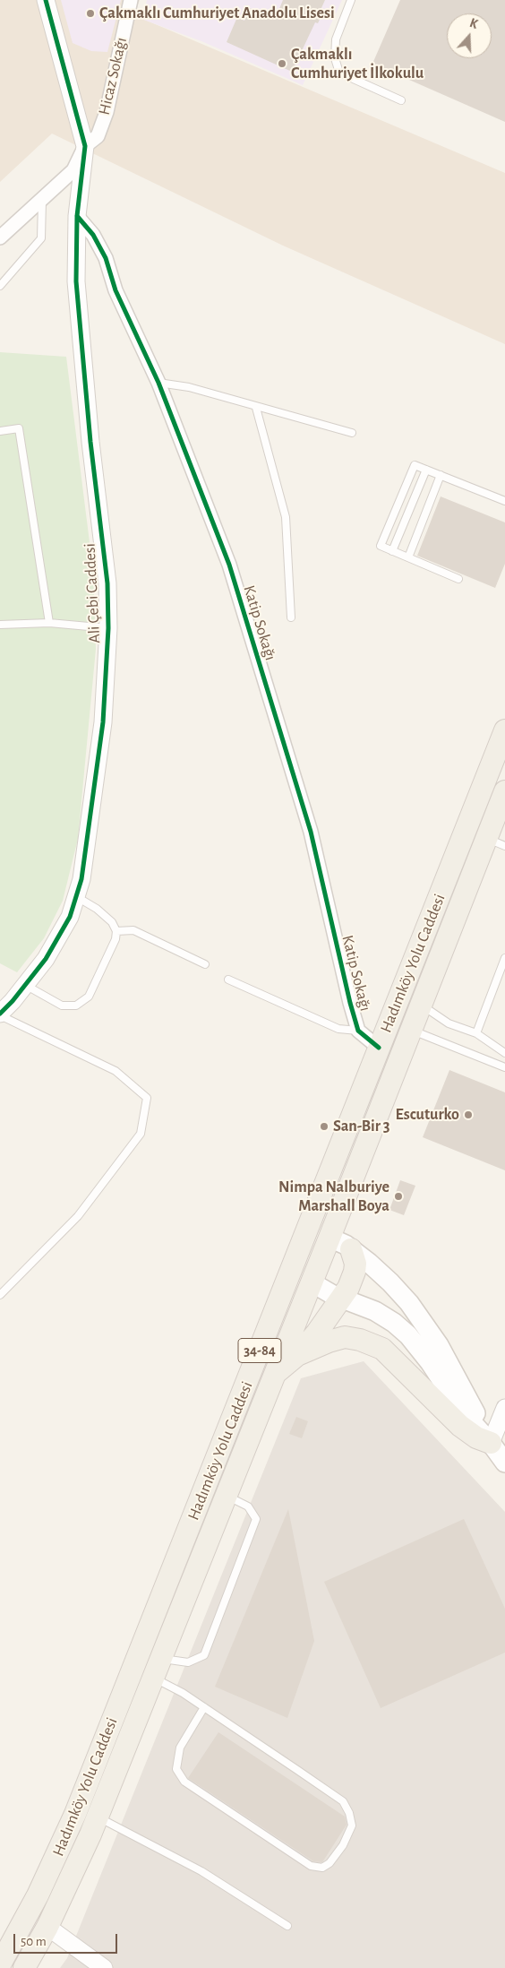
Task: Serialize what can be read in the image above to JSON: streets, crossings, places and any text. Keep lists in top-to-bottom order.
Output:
{
  "streets": {
    "main road": ["Hadımköy Yolu Caddesi", "34-84"],
    "street": ["Hicaz Sokağı", "Ali Çebi Caddesi", "Katip Sokağı"]
  },
  "crossings": [
    ["Hicaz Sokağı", "Ali Çebi Caddesi"],
    ["Ali Çebi Caddesi", "Katip Sokağı"],
    ["Katip Sokağı", "Hadımköy Yolu Caddesi"]
  ],
  "places": [
    "Çakmaklı Cumhuriyet Anadolu Lisesi",
    "Çakmaklı Cumhuriyet İlkokulu",
    "Escuturko",
    "San-Bir 3",
    "Nimpa Nalburiye Marshall Boya"
  ],
  "scale_bar": "50 m",
  "north": "top"
}
